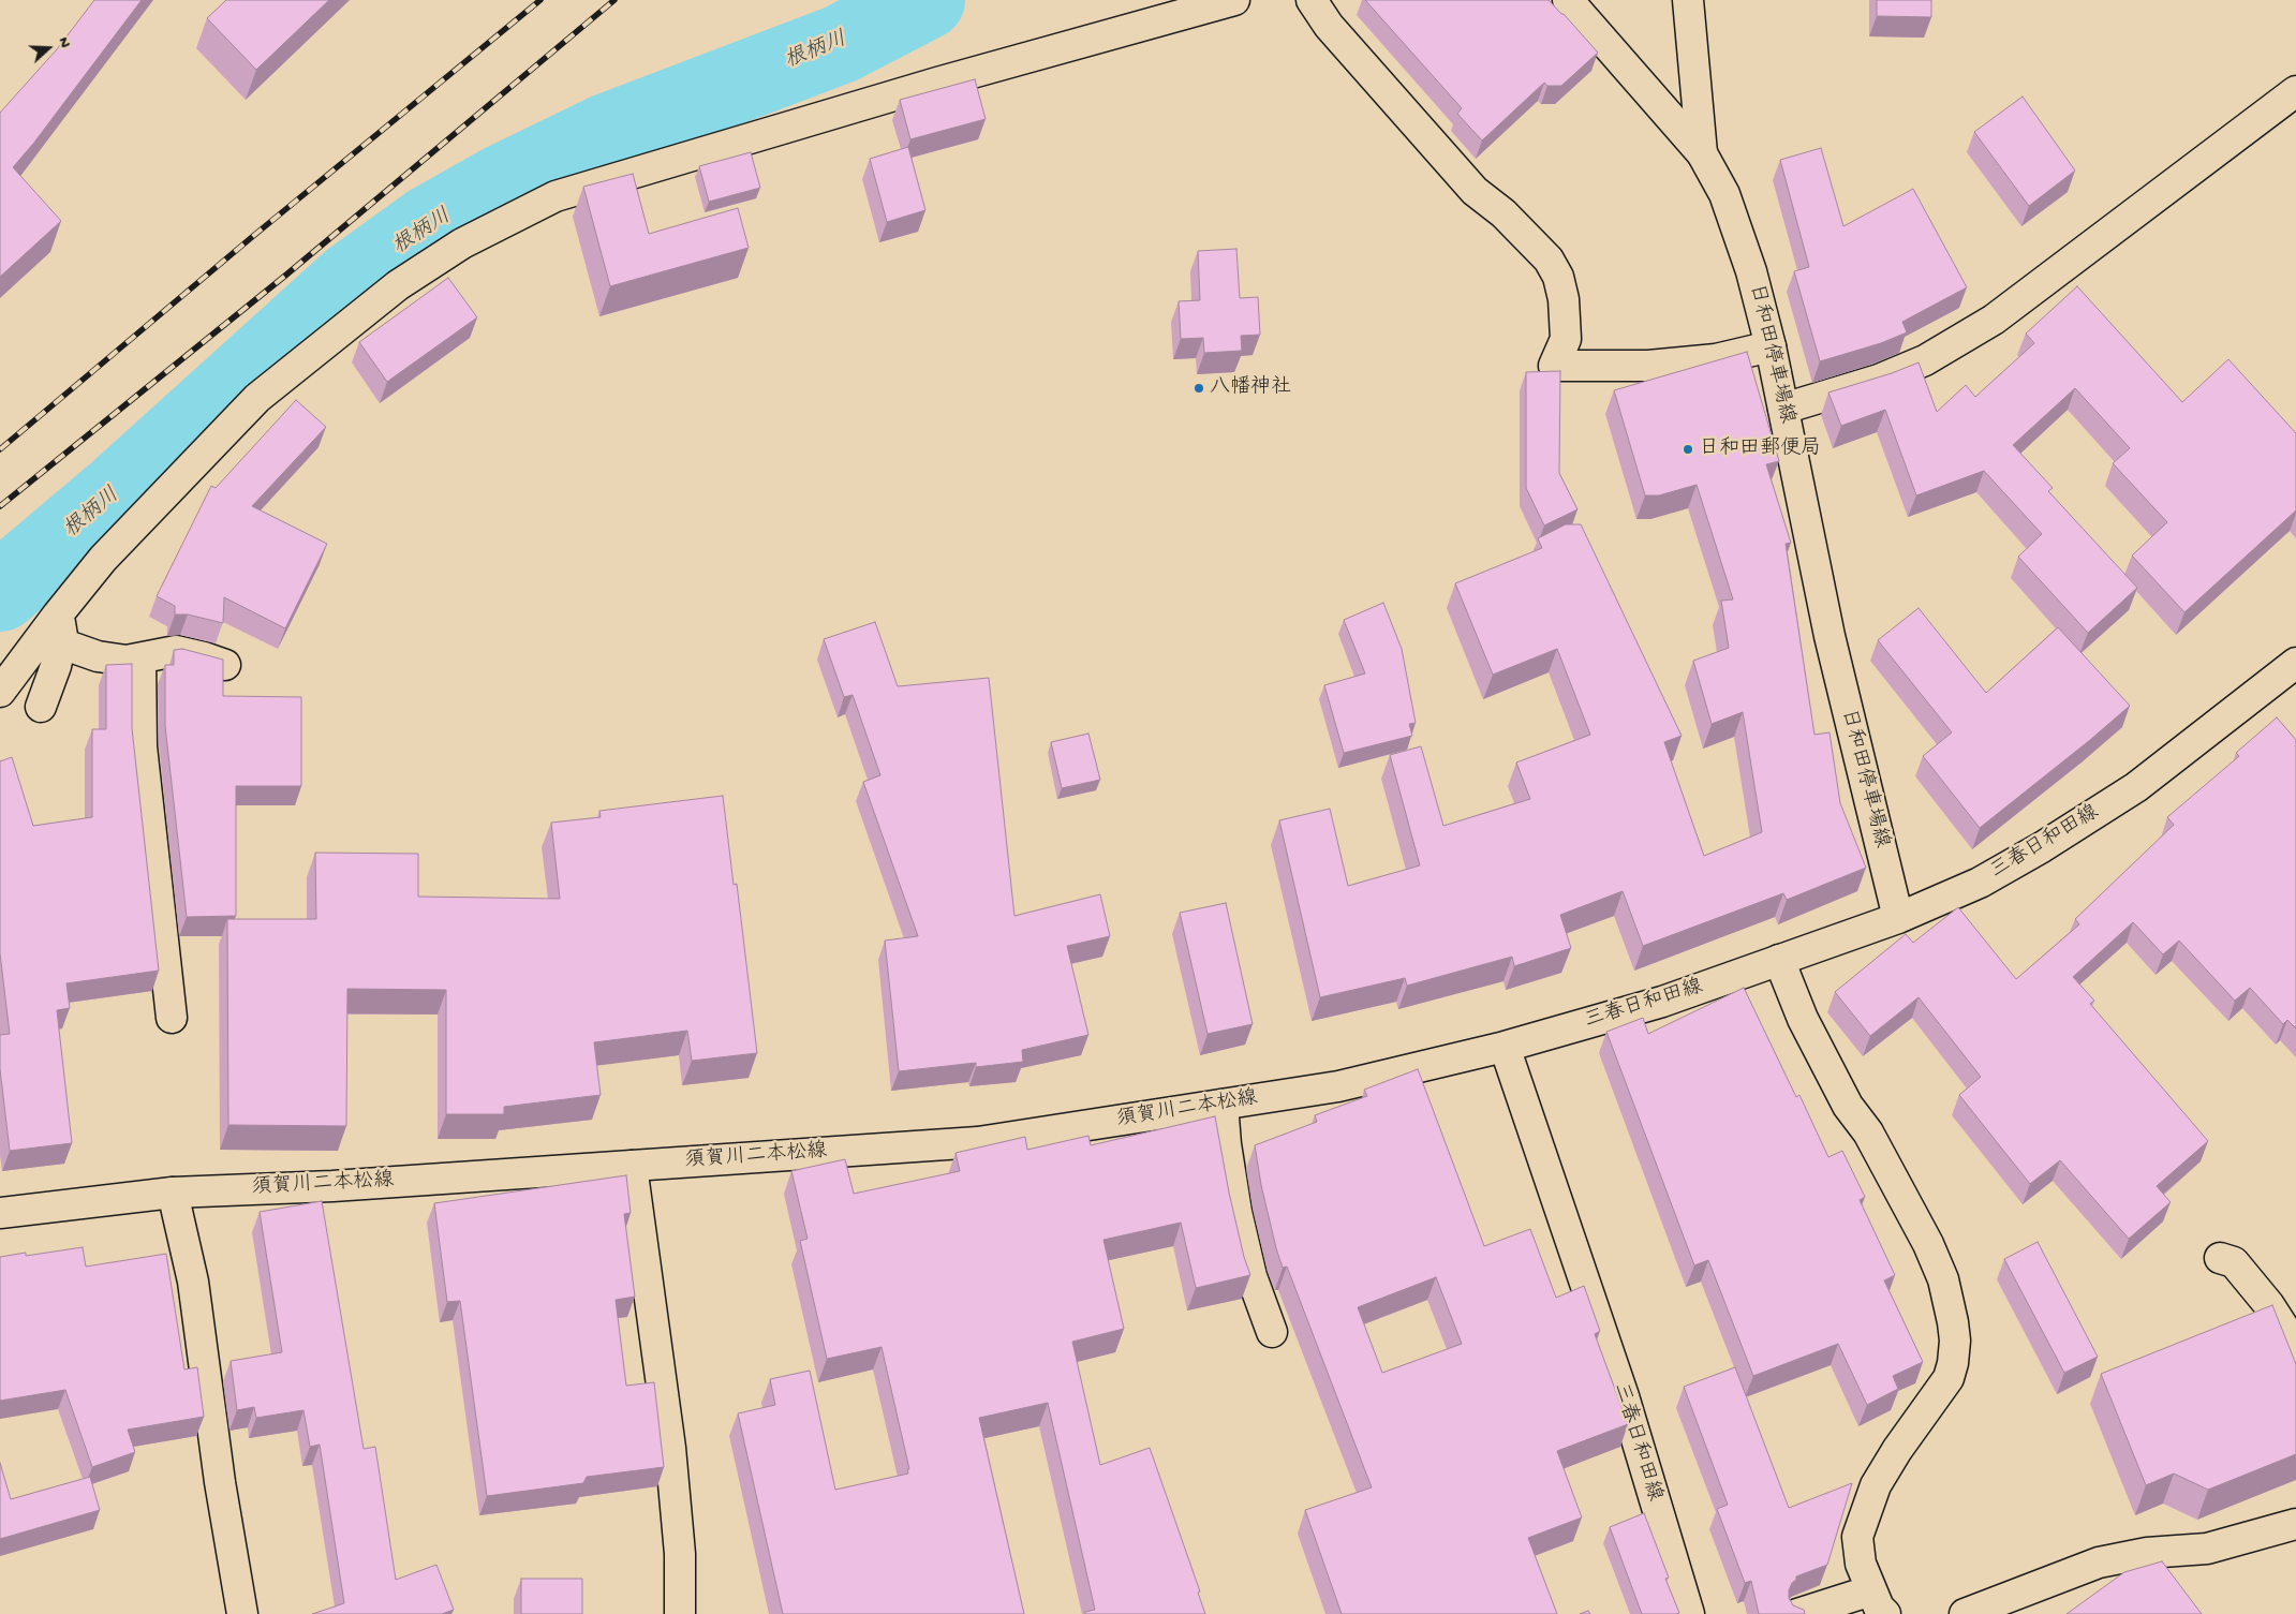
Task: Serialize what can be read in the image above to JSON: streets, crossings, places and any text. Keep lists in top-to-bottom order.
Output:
{
  "streets": {
    "street": ["日和田停車場線", "三春日和田線", "須賀川二本松線"]
  },
  "crossings": [
    ["日和田停車場線", "三春日和田線"],
    ["三春日和田線", "須賀川二本松線"]
  ],
  "water": ["根柄川"],
  "places": ["八幡神社", "日和田郵便局"],
  "north": "right"
}
